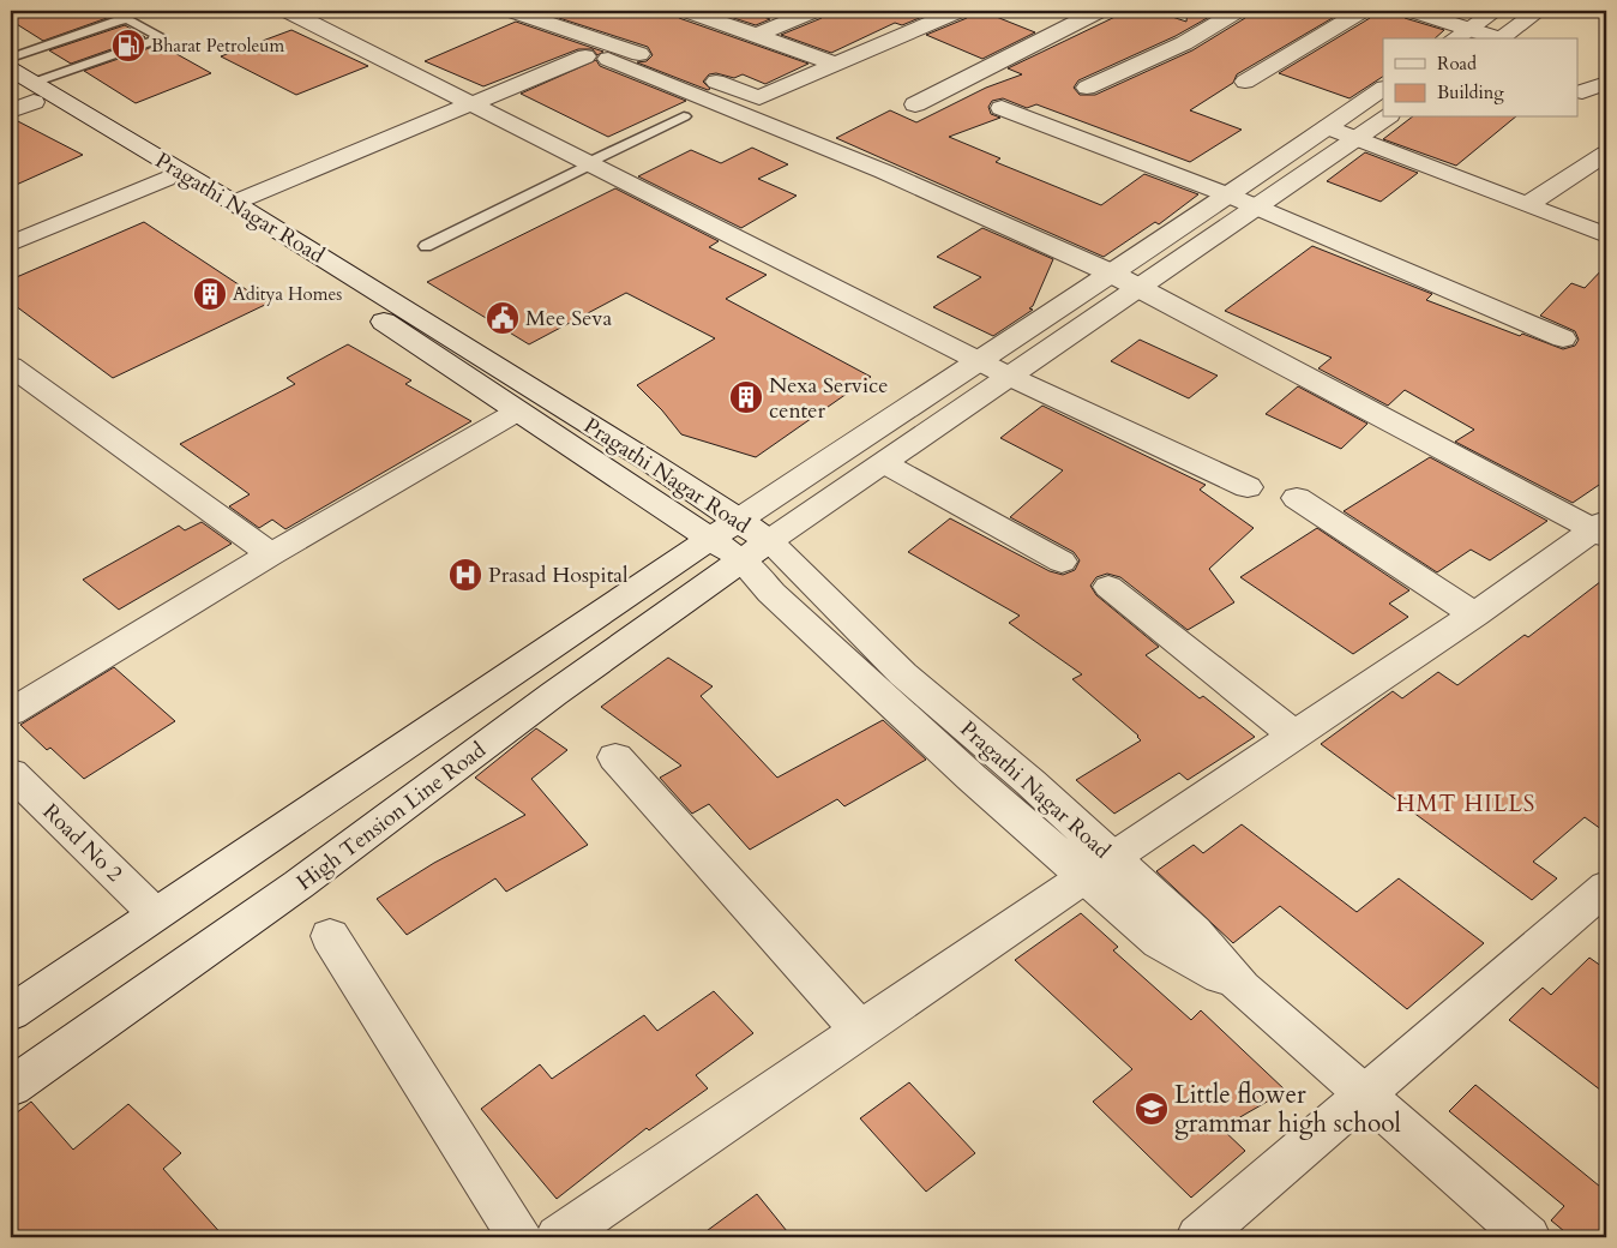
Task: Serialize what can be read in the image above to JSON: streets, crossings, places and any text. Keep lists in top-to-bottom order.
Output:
{
  "streets": {
    "street": ["Pragathi Nagar Road", "High Tension Line Road", "Road No 2"]
  },
  "crossings": [
    ["Pragathi Nagar Road", "High Tension Line Road"]
  ],
  "districts": ["HMT HILLS"],
  "places": {
    "fuel station": ["Bharat Petroleum"],
    "building": ["Aditya Homes", "Nexa Service center"],
    "public building": ["Mee Seva"],
    "hospital": ["Prasad Hospital"],
    "school or university": ["Little flower grammar high school"]
  },
  "legend": ["Road", "Building"]
}
